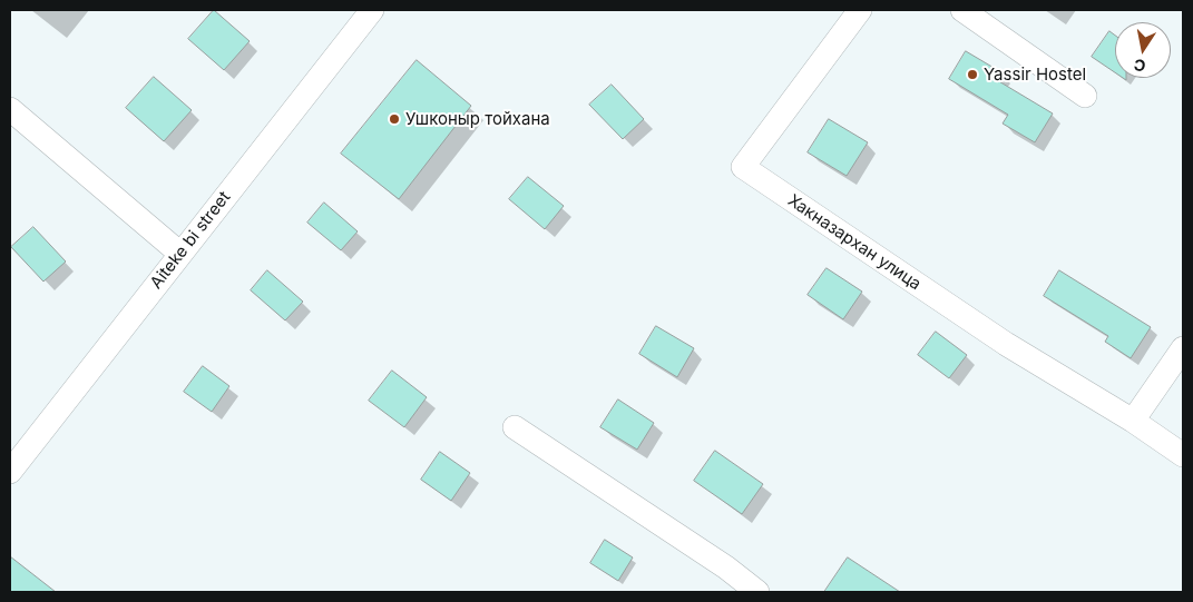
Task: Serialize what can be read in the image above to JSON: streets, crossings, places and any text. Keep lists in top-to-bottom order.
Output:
{
  "streets": {
    "street": ["Aiteke bi street", "Хакназархан улица"]
  },
  "places": ["Yassir Hostel", "Ушконыр тойхана"],
  "north": "bottom"
}
